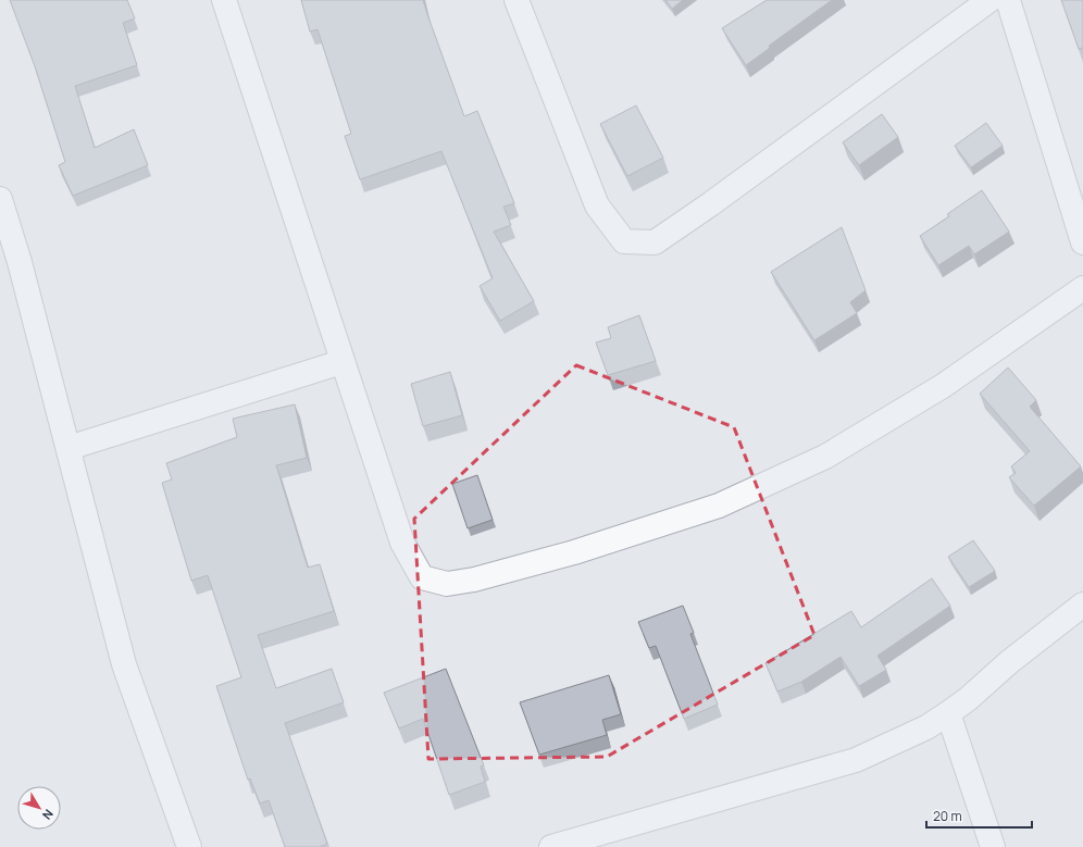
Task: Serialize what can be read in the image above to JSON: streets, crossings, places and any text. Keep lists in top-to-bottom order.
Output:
{
  "scale_bar": "20 m",
  "north": "bottom right"
}
